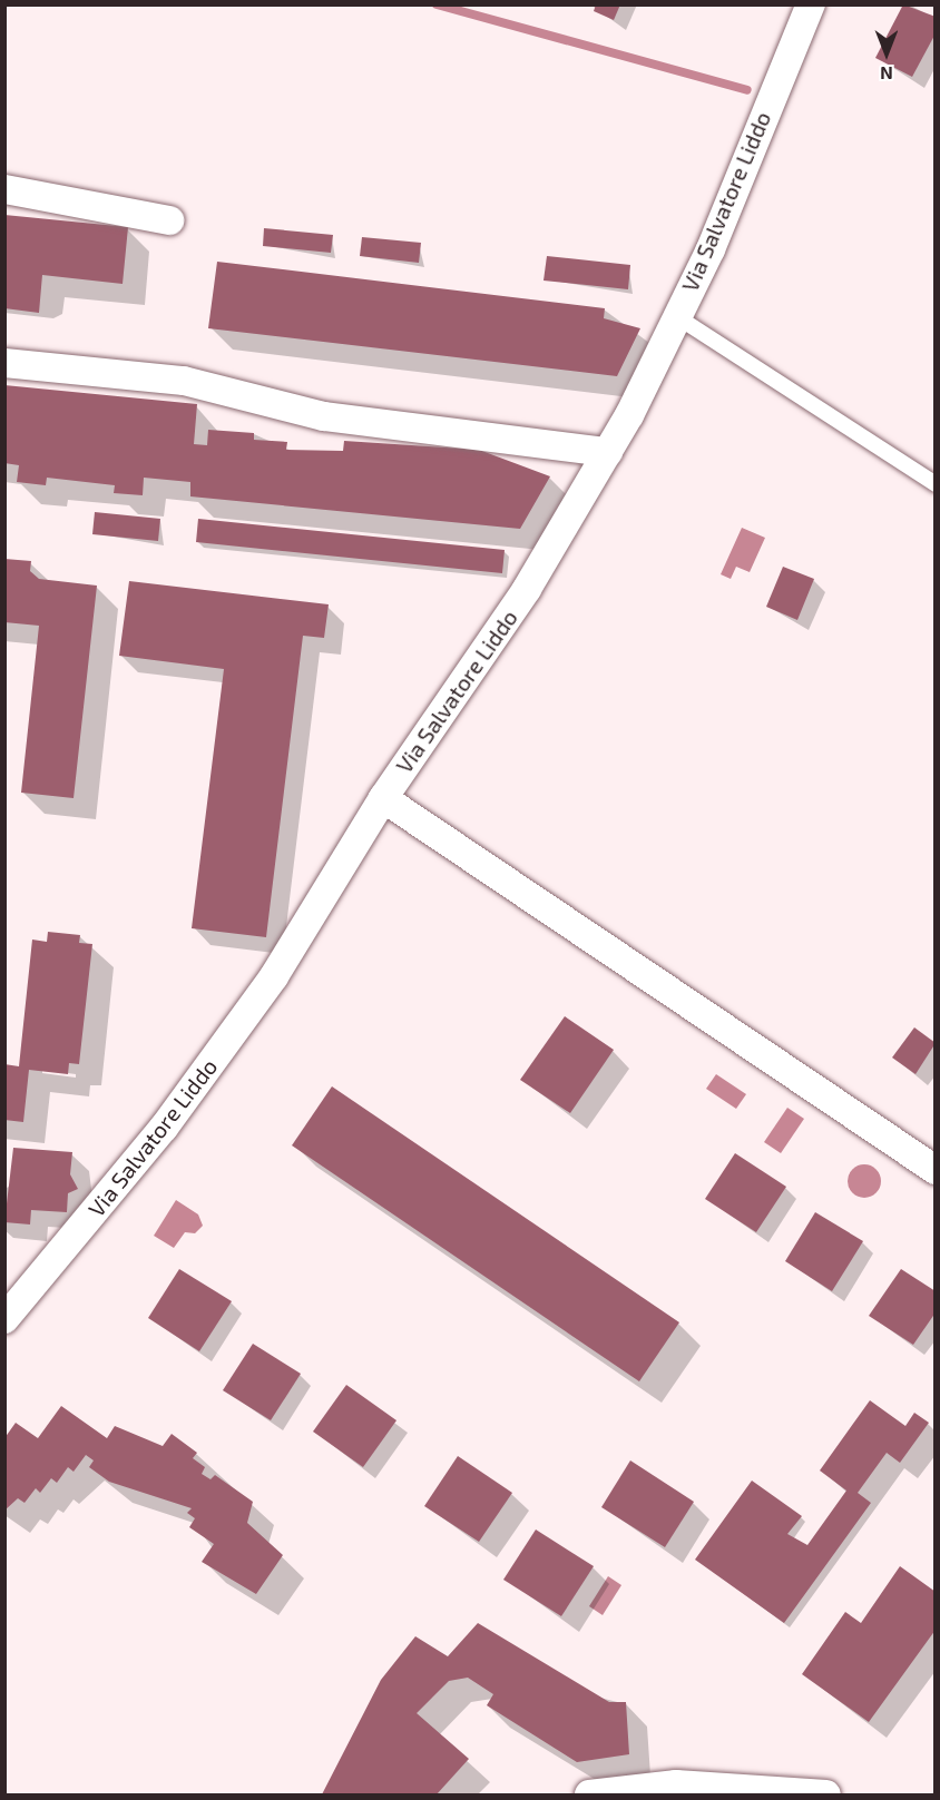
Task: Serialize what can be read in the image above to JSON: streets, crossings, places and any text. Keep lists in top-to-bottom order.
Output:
{
  "streets": {
    "street": ["Via Salvatore Liddo"]
  },
  "north": "bottom"
}
